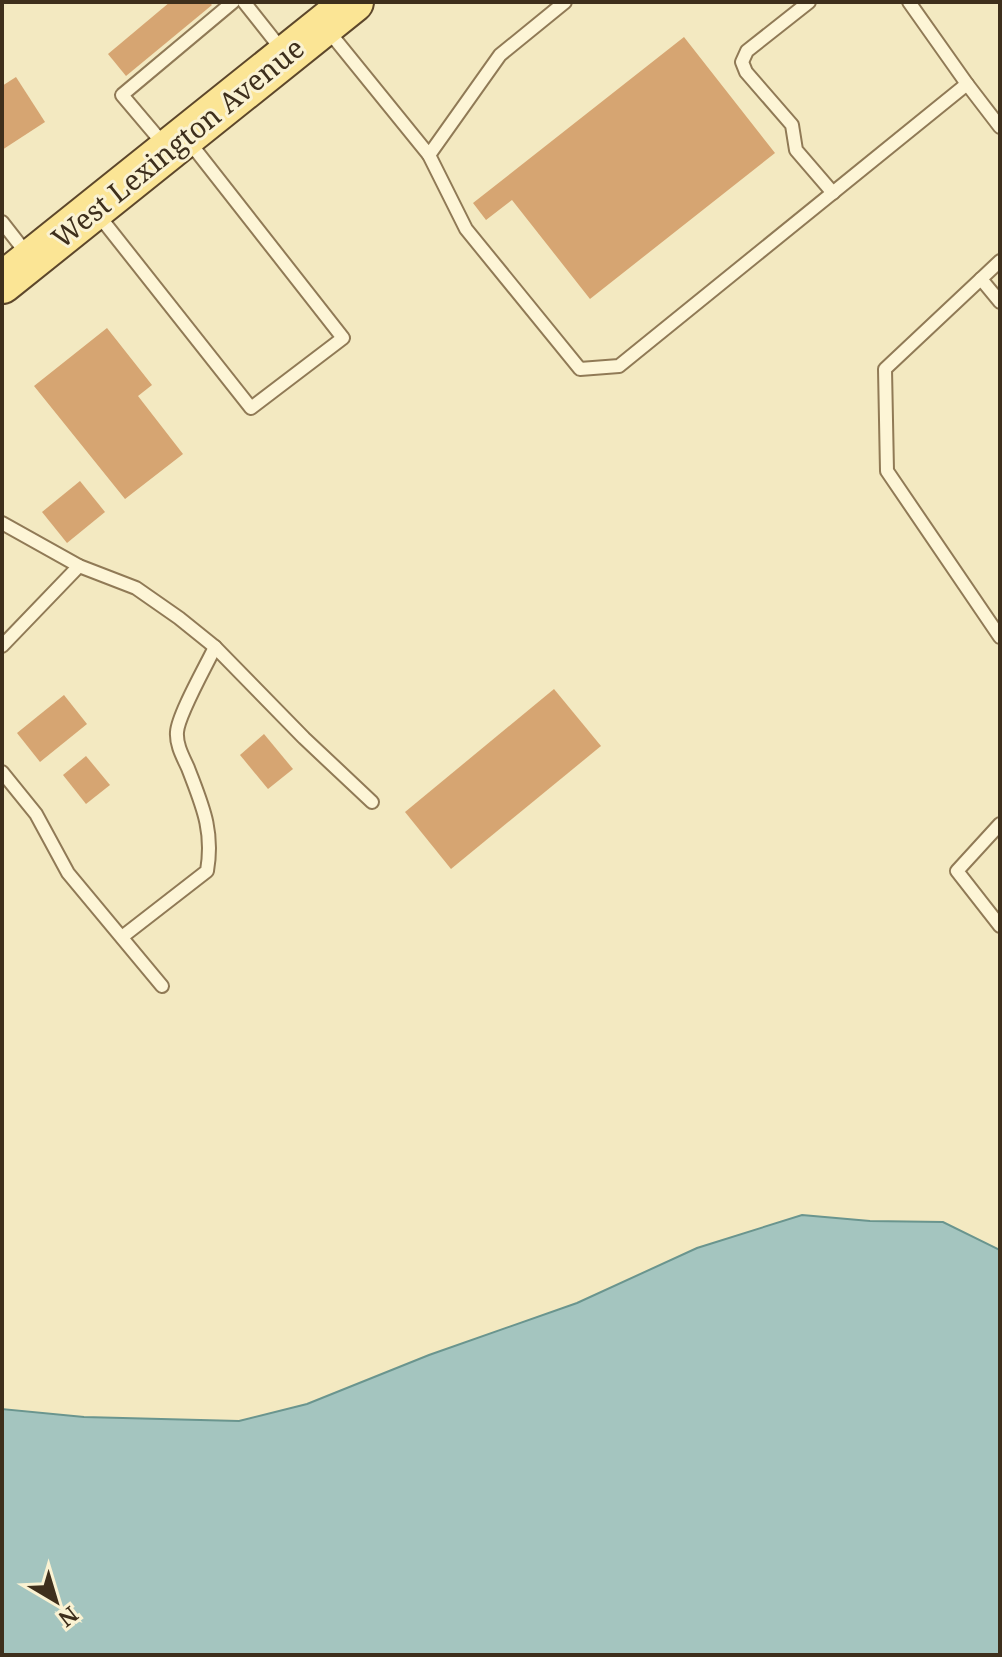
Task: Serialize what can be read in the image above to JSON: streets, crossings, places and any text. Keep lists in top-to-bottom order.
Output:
{
  "streets": {
    "main road": ["West Lexington Avenue"]
  },
  "north": "bottom right"
}
